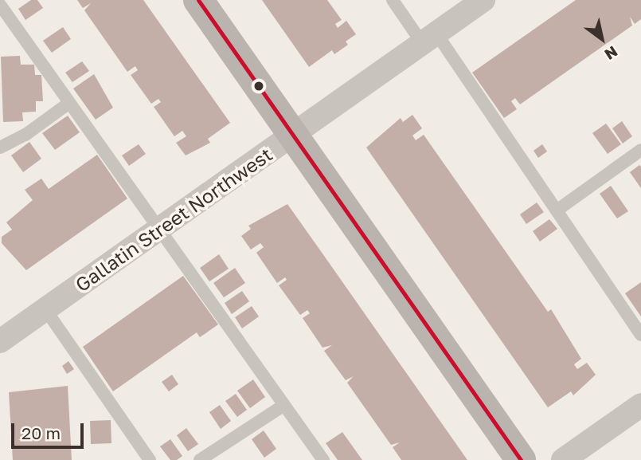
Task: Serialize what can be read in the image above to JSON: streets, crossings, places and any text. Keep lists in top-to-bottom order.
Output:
{
  "streets": {
    "street": ["Gallatin Street Northwest"]
  },
  "scale_bar": "20 m",
  "north": "bottom right"
}
